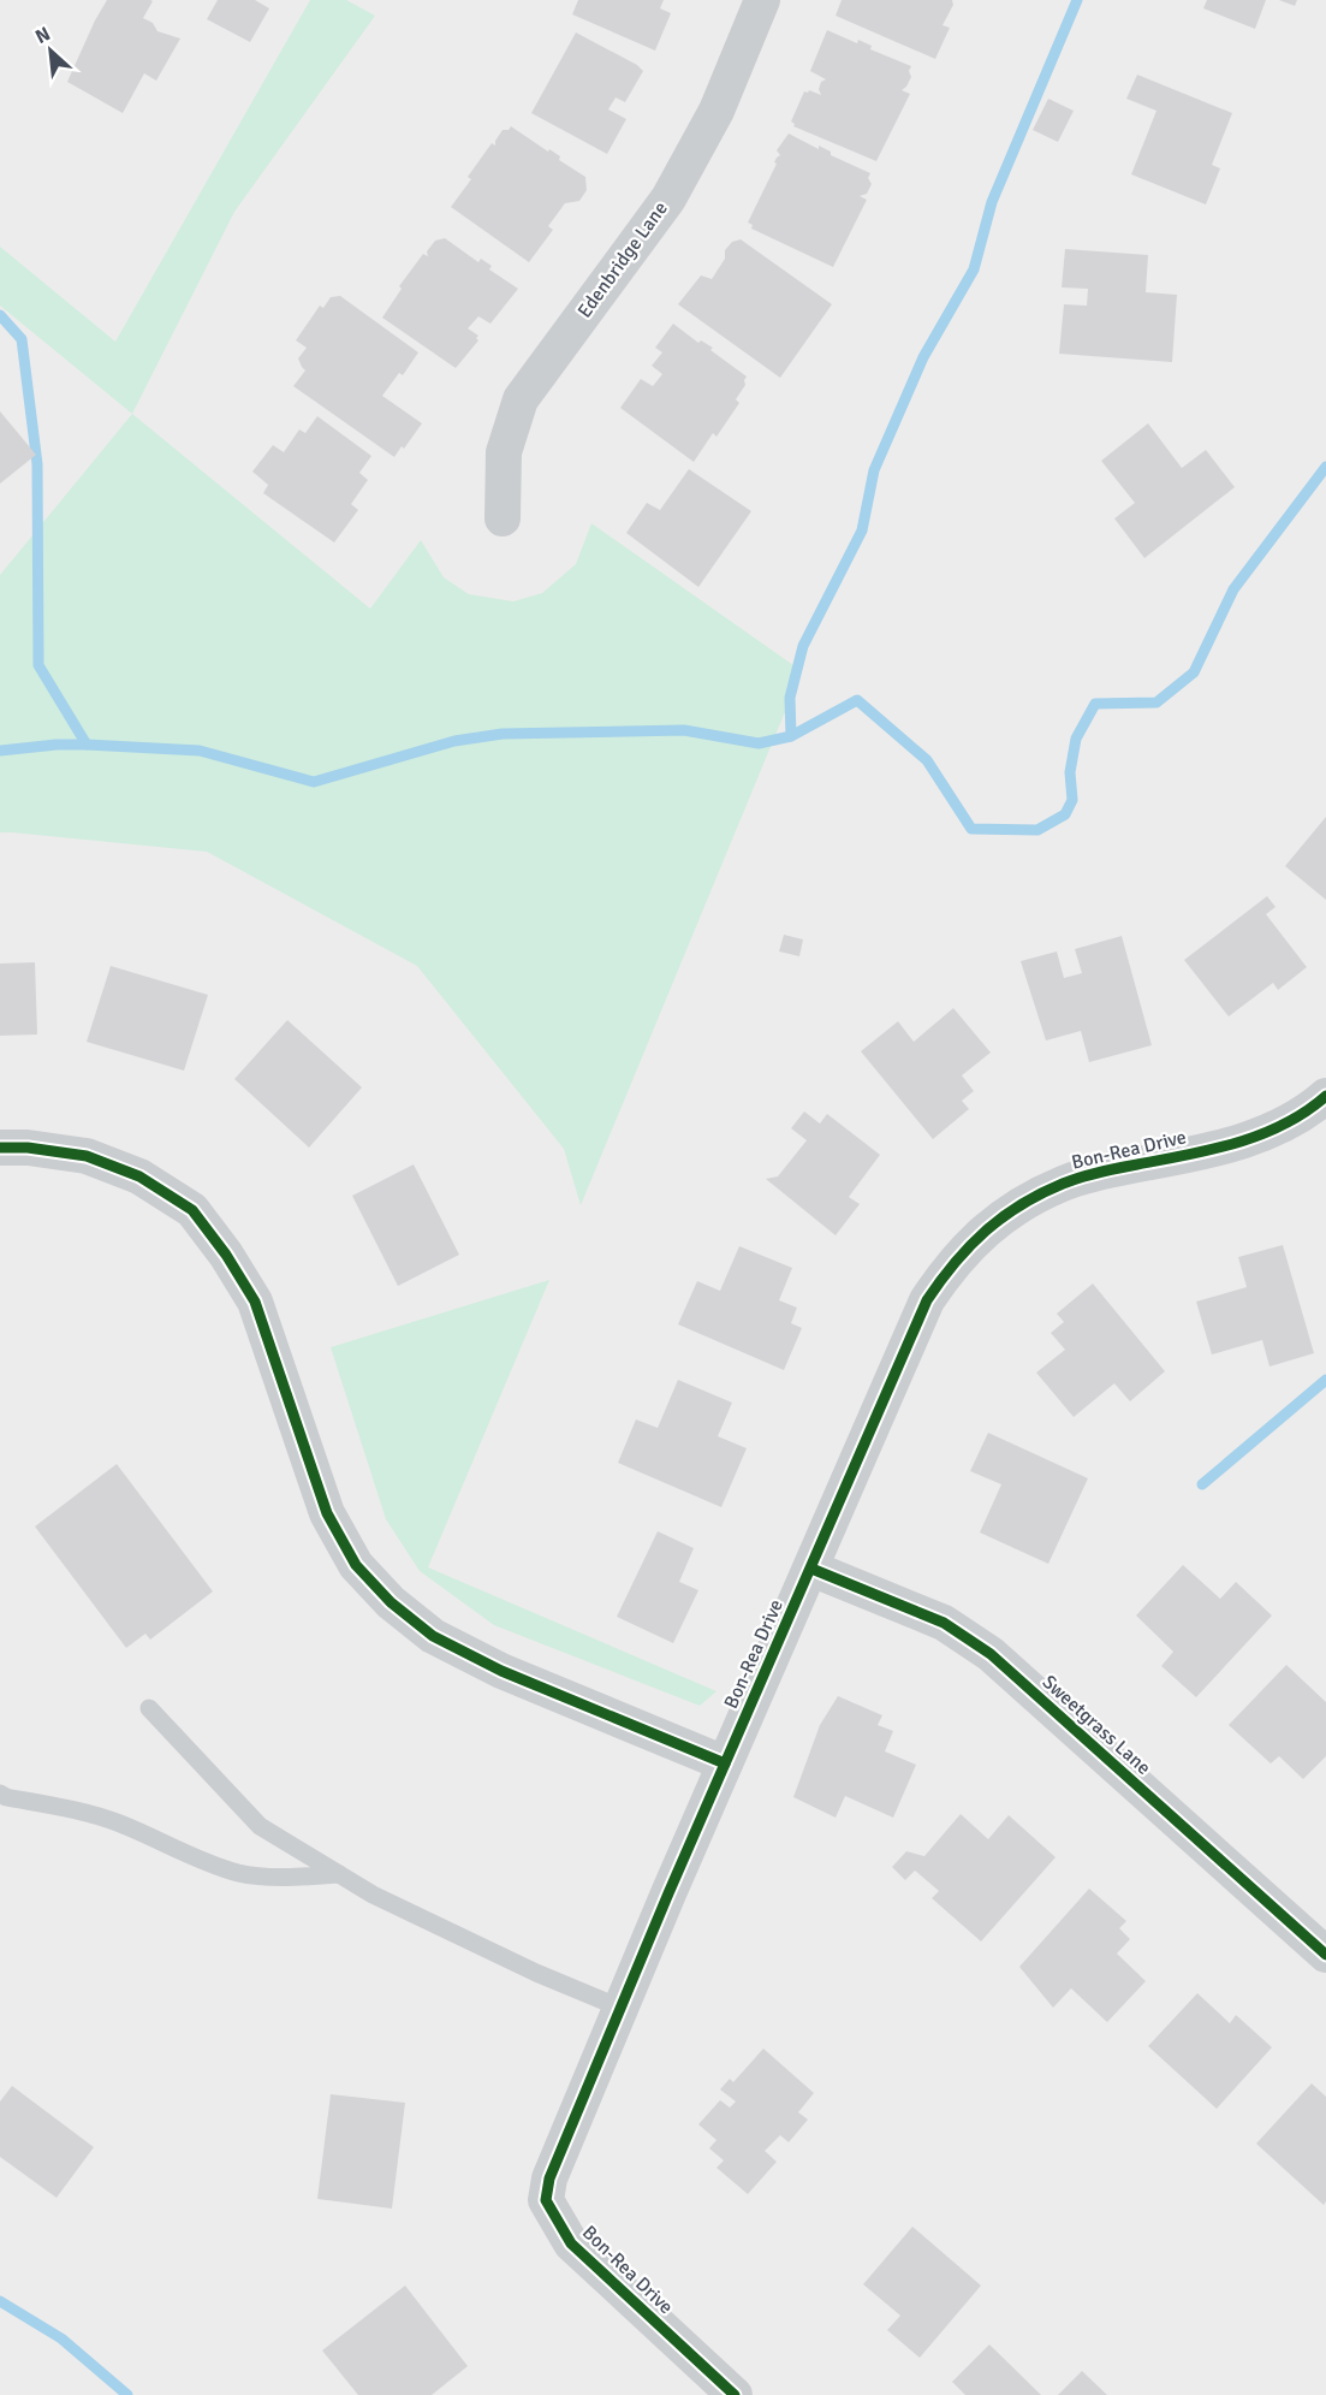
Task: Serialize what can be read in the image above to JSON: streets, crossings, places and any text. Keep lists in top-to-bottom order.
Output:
{
  "streets": {
    "street": ["Edenbridge Lane", "Bon-Rea Drive", "Sweetgrass Lane"]
  },
  "crossings": [
    ["Bon-Rea Drive", "Sweetgrass Lane"]
  ],
  "north": "top left"
}
